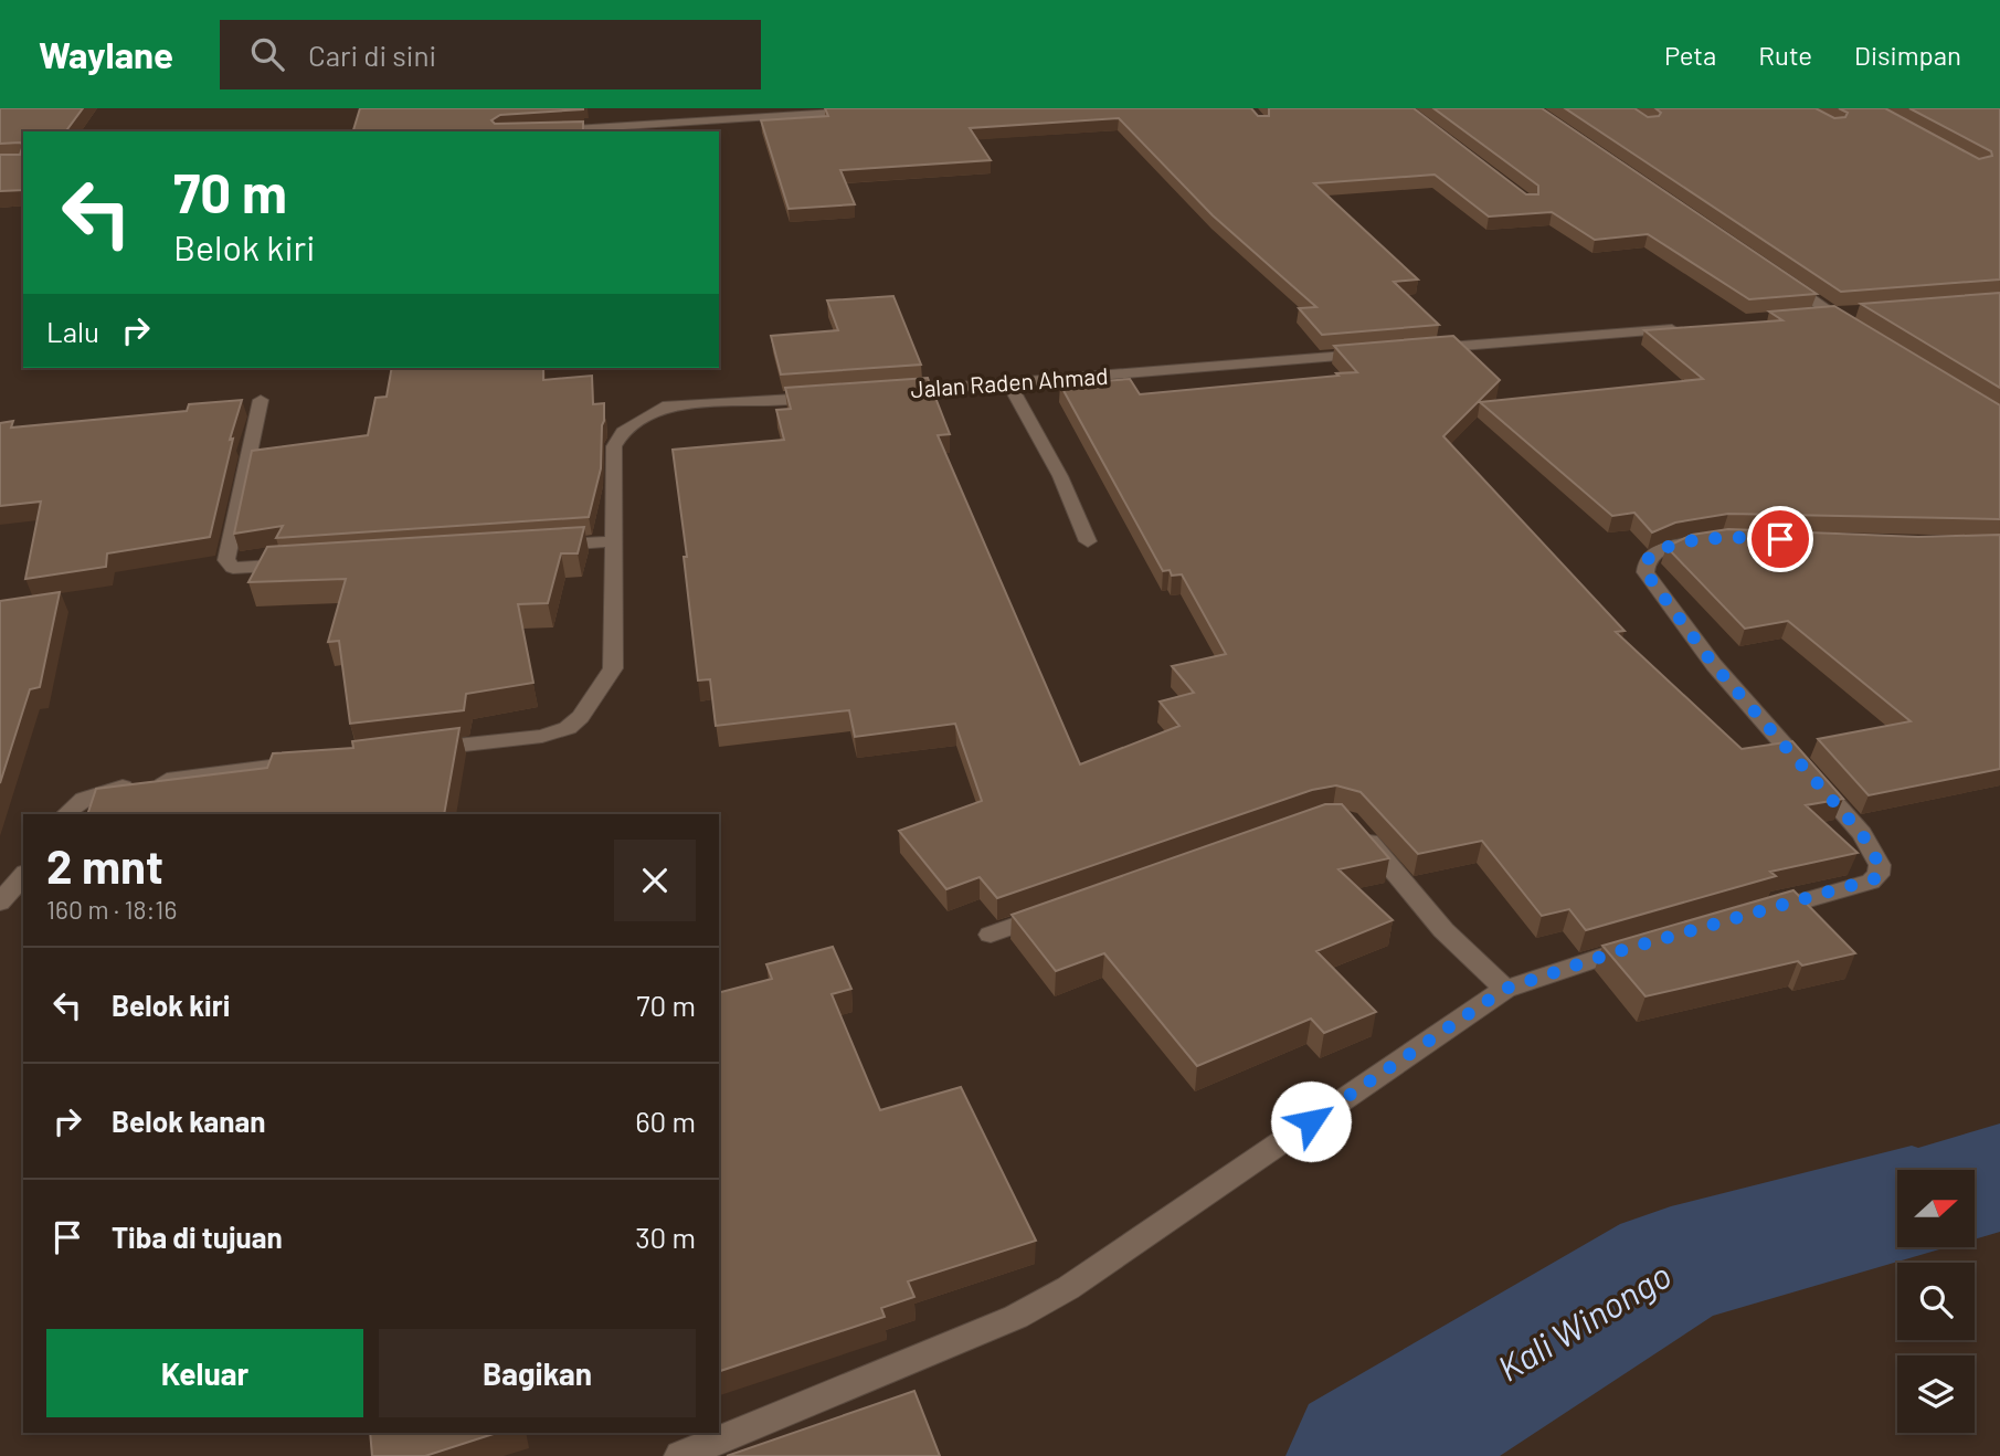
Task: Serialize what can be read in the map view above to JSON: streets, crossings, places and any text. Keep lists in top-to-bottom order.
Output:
{
  "streets": {
    "street": ["Jalan Raden Ahmad"]
  },
  "water": ["Kali Winongo"],
  "north": "right",
  "page": {
    "header": "Waylane",
    "search": "Cari di sini",
    "nav": ["Peta", "Rute", "Disimpan"],
    "turn": ["70 m", "Belok kiri"],
    "then": "Lalu",
    "heading": ["2 mnt", "160 m · 18:16"],
    "list": [
      {
        "name": "Belok kiri",
        "value": "70 m"
      },
      {
        "name": "Belok kanan",
        "value": "60 m"
      },
      {
        "name": "Tiba di tujuan",
        "value": "30 m"
      }
    ],
    "buttons": ["Keluar", "Bagikan"]
  }
}
